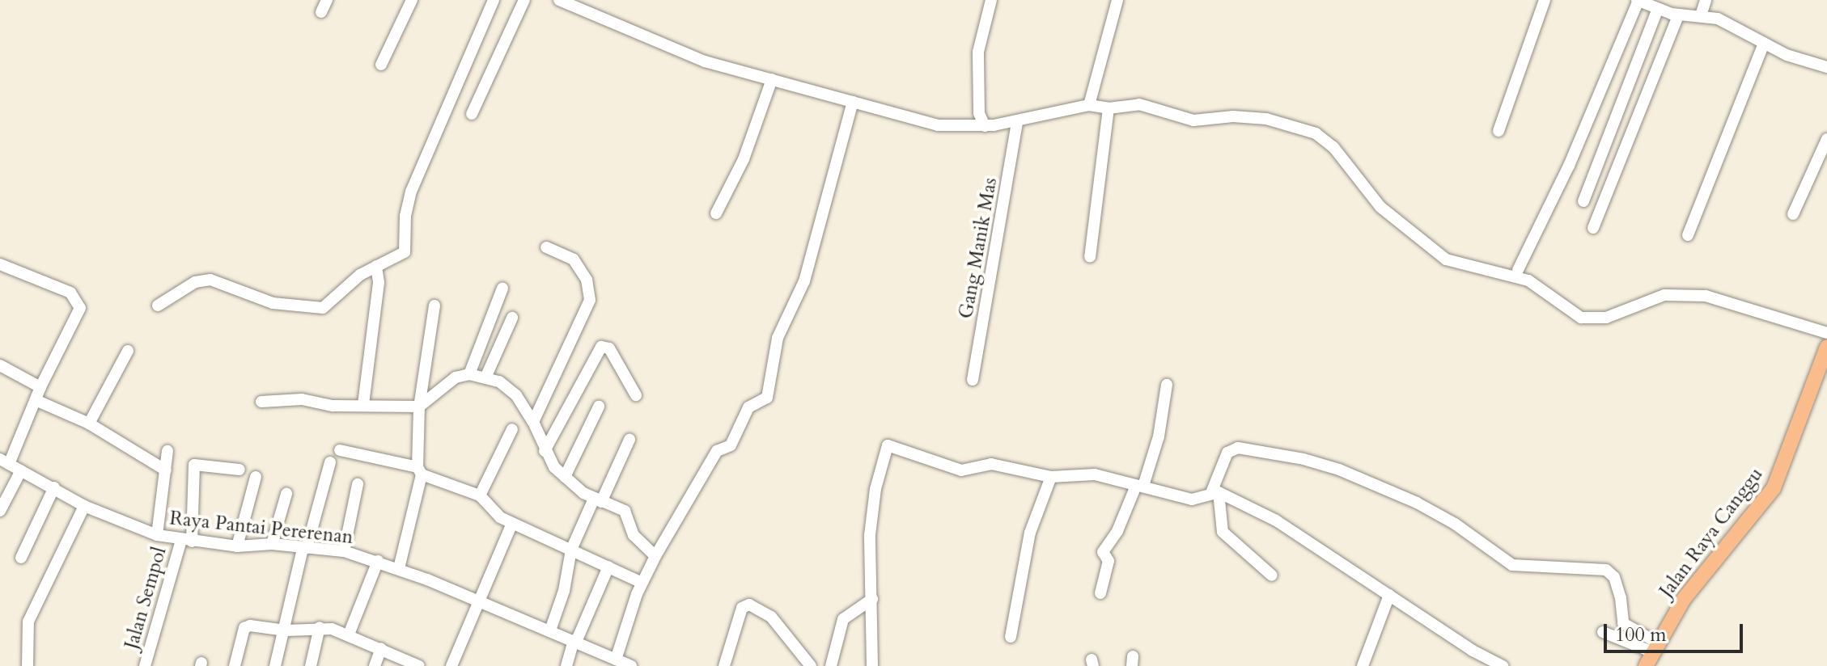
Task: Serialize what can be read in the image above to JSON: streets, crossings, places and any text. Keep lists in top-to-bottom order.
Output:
{
  "streets": {
    "main road": ["Jalan Raya Canggu"],
    "street": ["Gang Manik Mas", "Raya Pantai Pererenan", "Jalan Sempol"]
  },
  "crossings": [
    ["Raya Pantai Pererenan", "Jalan Sempol"]
  ],
  "scale_bar": "100 m"
}
